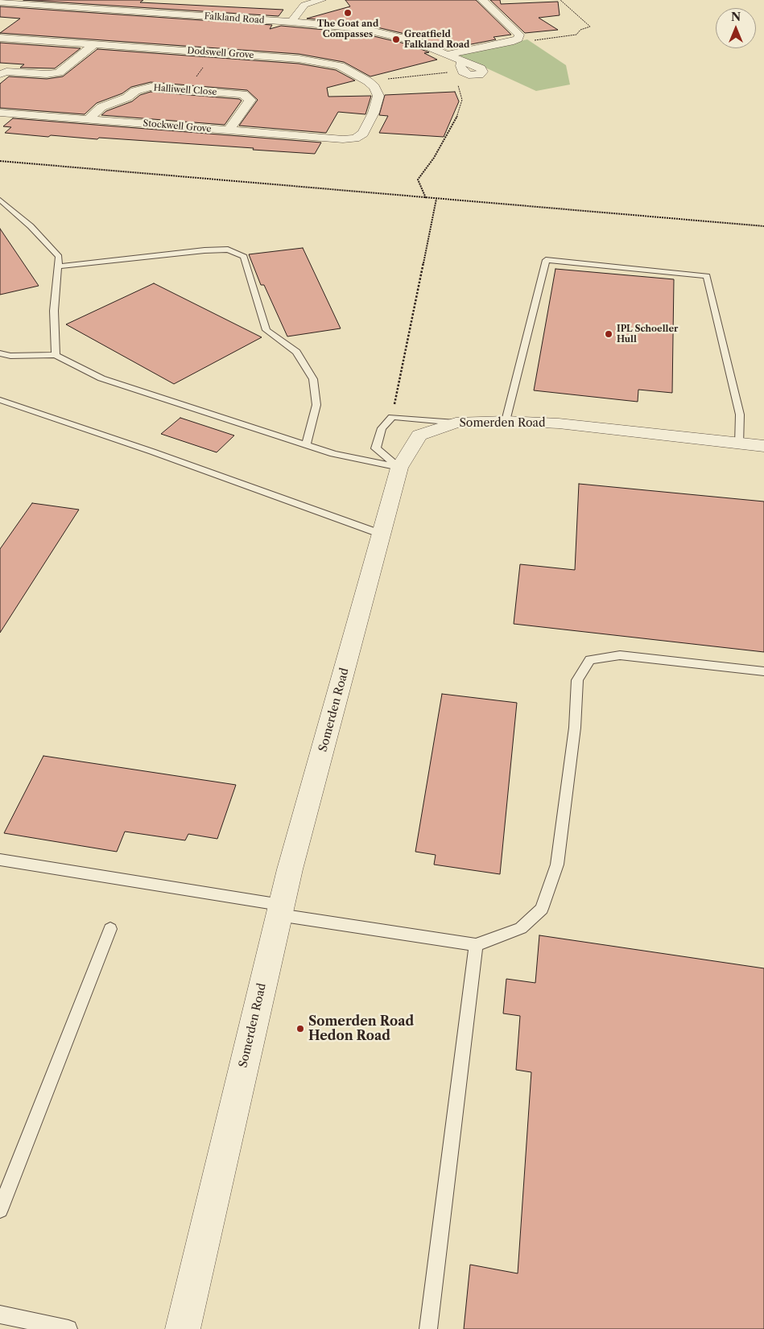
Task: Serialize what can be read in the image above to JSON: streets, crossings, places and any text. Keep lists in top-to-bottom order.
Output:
{
  "streets": {
    "street": [
      "Falkland Road",
      "Dodswell Grove",
      "Halliwell Close",
      "Stockwell Grove",
      "Somerden Road"
    ]
  },
  "crossings": [
    ["Dodswell Grove", "Stockwell Grove"],
    ["Halliwell Close", "Stockwell Grove"]
  ],
  "places": [
    "The Goat and Compasses",
    "Greatfield Falkland Road",
    "IPL Schoeller Hull",
    "Somerden Road Hedon Road"
  ],
  "north": "top"
}
